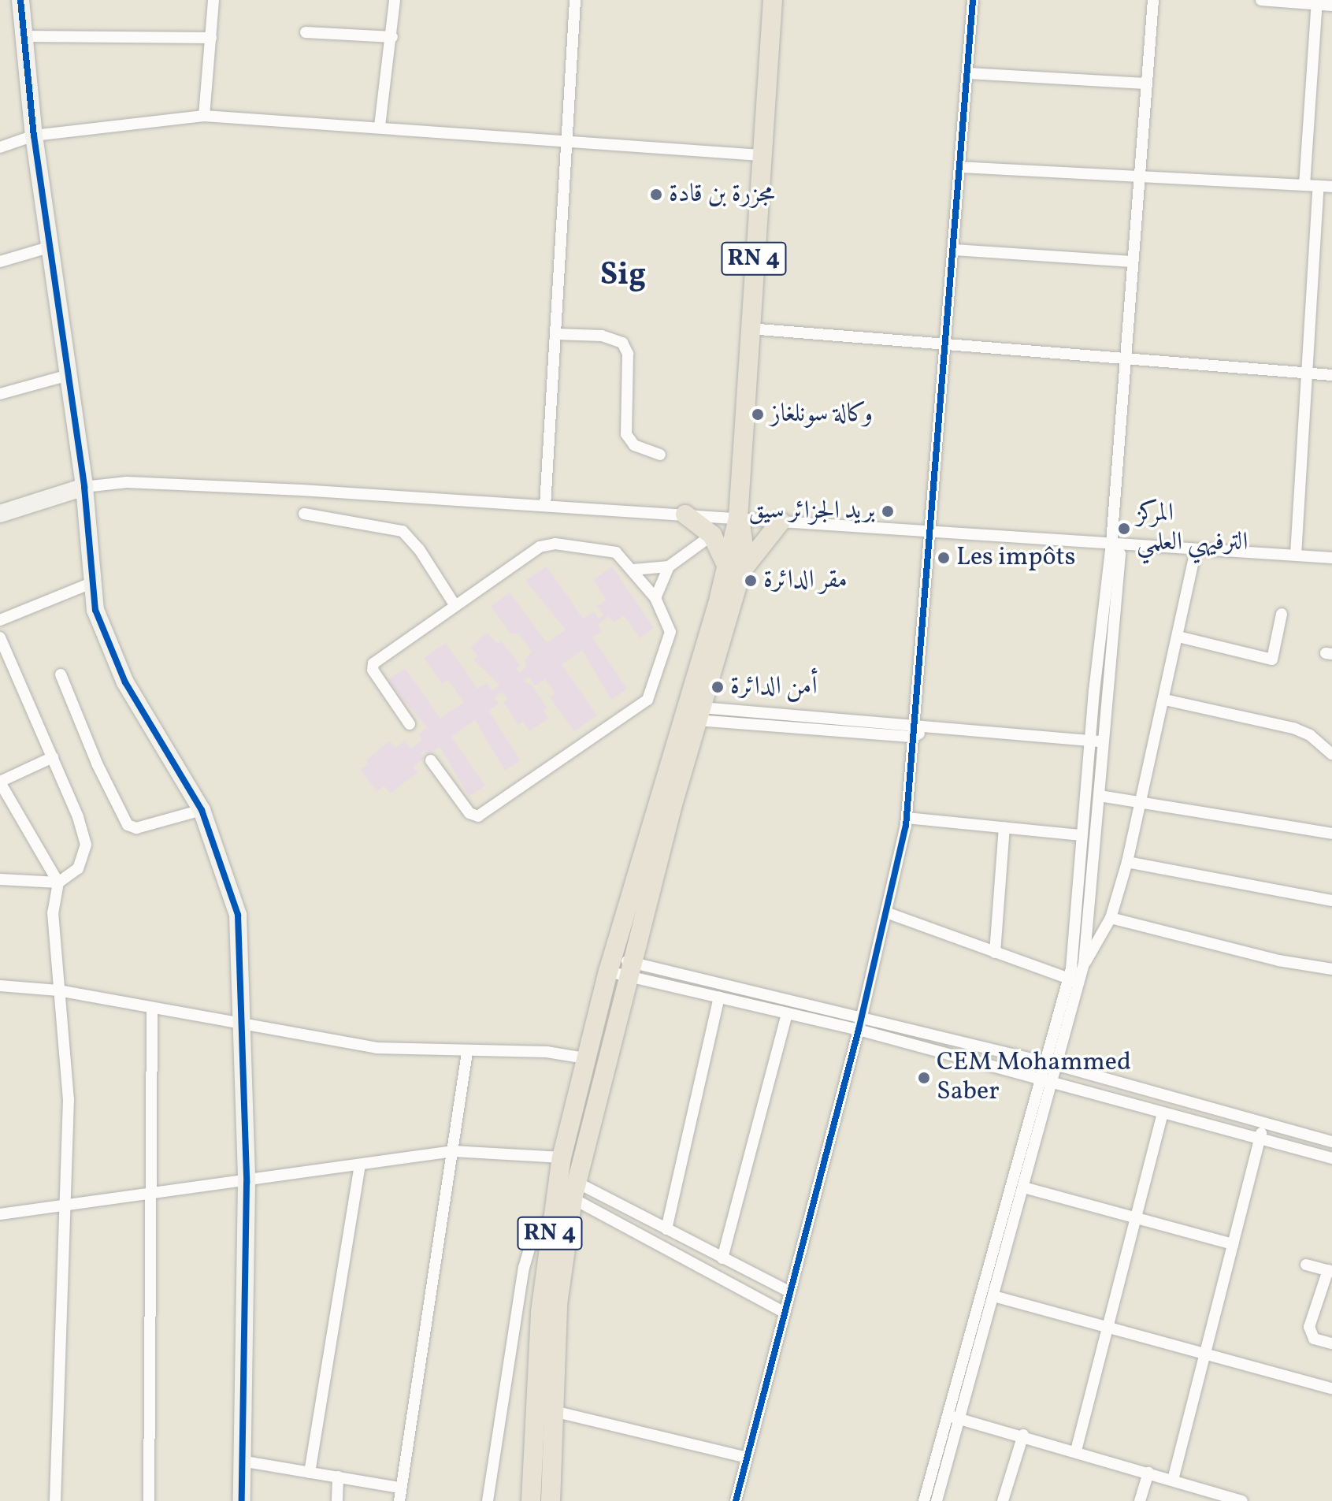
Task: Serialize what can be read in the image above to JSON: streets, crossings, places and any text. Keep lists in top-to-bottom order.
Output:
{
  "streets": {
    "main road": ["RN 4"]
  },
  "districts": ["Sig"],
  "places": [
    "مجزرة بن قادة",
    "وكالة سونلغاز",
    "بريد الجزائر سيق",
    "المركز الترفيهي العلمي",
    "Les impôts",
    "مقر الدائرة",
    "أمن الدائرة",
    "CEM Mohammed Saber"
  ]
}
